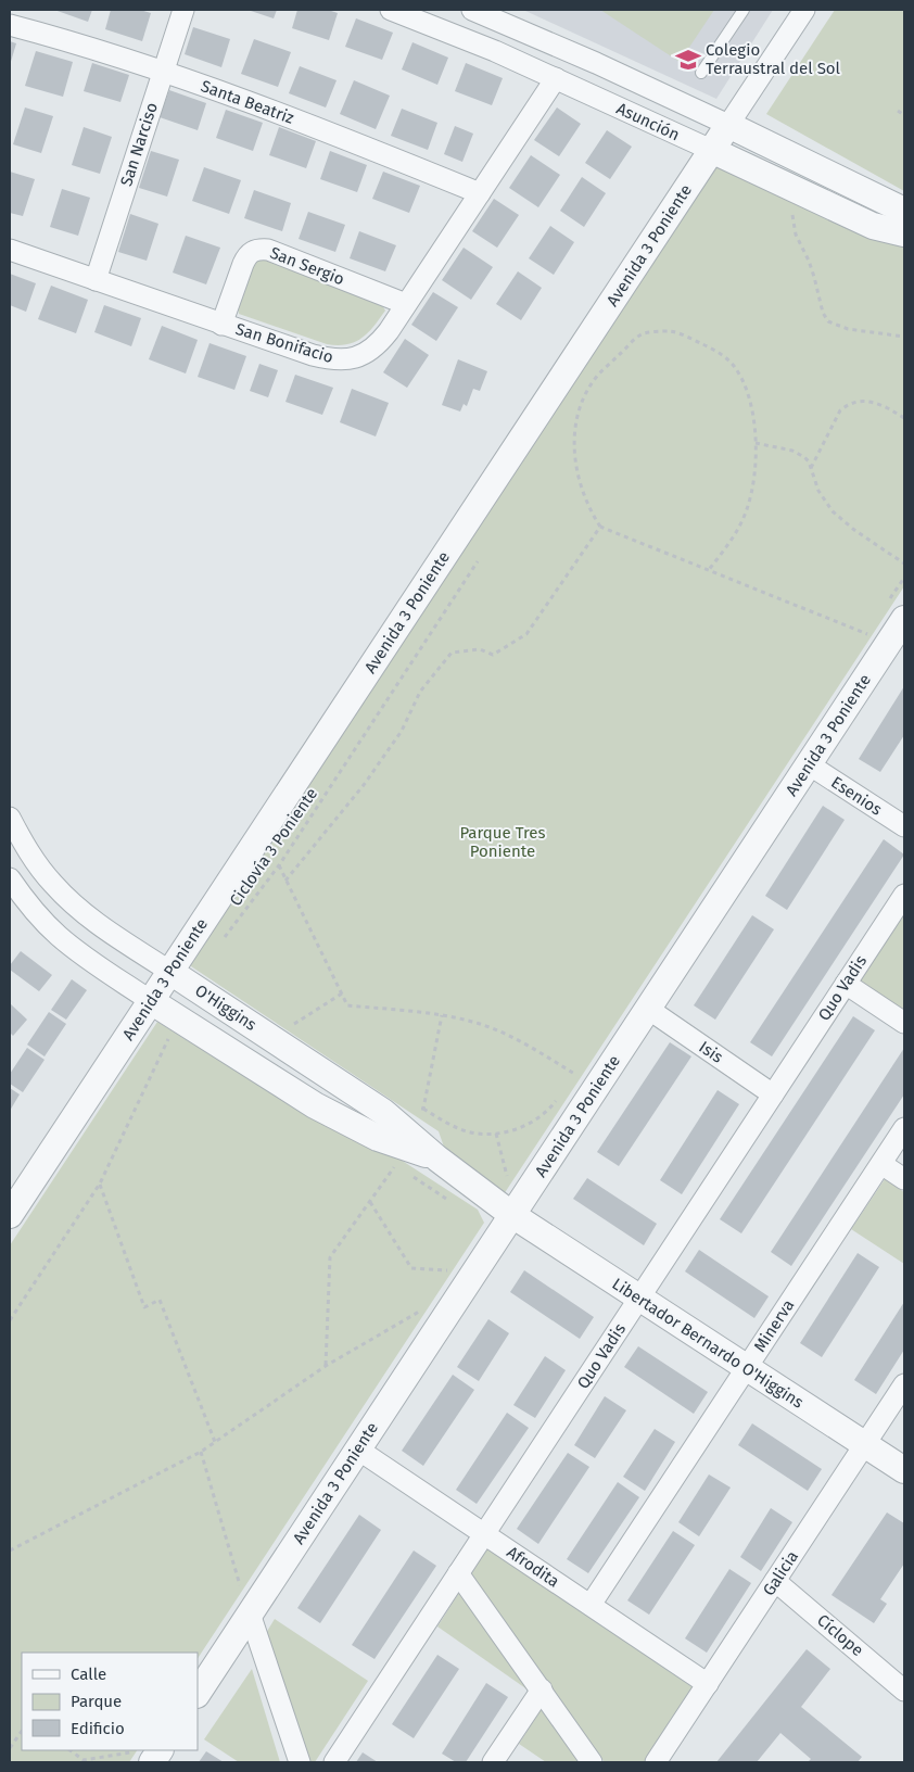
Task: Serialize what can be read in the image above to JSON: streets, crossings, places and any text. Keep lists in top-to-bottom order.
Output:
{
  "streets": {
    "street": [
      "Santa Beatriz",
      "Asunción",
      "San Narciso",
      "Avenida 3 Poniente",
      "San Sergio",
      "San Bonifacio",
      "Esenios",
      "Quo Vadis",
      "O'Higgins",
      "Isis",
      "Minerva",
      "Libertador Bernardo O'Higgins",
      "Afrodita",
      "Galicia",
      "Cíclope"
    ],
    "path": ["Ciclovía 3 Poniente"]
  },
  "crossings": [
    ["Santa Beatriz", "San Narciso"],
    ["Santa Beatriz", "San Bonifacio"],
    ["Asunción", "Avenida 3 Poniente"],
    ["Asunción", "San Bonifacio"],
    ["San Narciso", "San Bonifacio"],
    ["Avenida 3 Poniente", "Esenios"],
    ["Avenida 3 Poniente", "O'Higgins"],
    ["Avenida 3 Poniente", "Isis"],
    ["Avenida 3 Poniente", "Libertador Bernardo O'Higgins"],
    ["Avenida 3 Poniente", "Afrodita"],
    ["San Sergio", "San Bonifacio"],
    ["Quo Vadis", "Isis"],
    ["Quo Vadis", "Libertador Bernardo O'Higgins"],
    ["Quo Vadis", "Afrodita"],
    ["O'Higgins", "Libertador Bernardo O'Higgins"],
    ["Minerva", "Libertador Bernardo O'Higgins"],
    ["Minerva", "Afrodita"],
    ["Libertador Bernardo O'Higgins", "Galicia"],
    ["Afrodita", "Galicia"],
    ["Galicia", "Cíclope"]
  ],
  "parks": ["Parque Tres Poniente"],
  "places": {
    "school or university": ["Colegio Terraustral del Sol"]
  },
  "legend": ["Calle", "Parque", "Edificio"]
}
